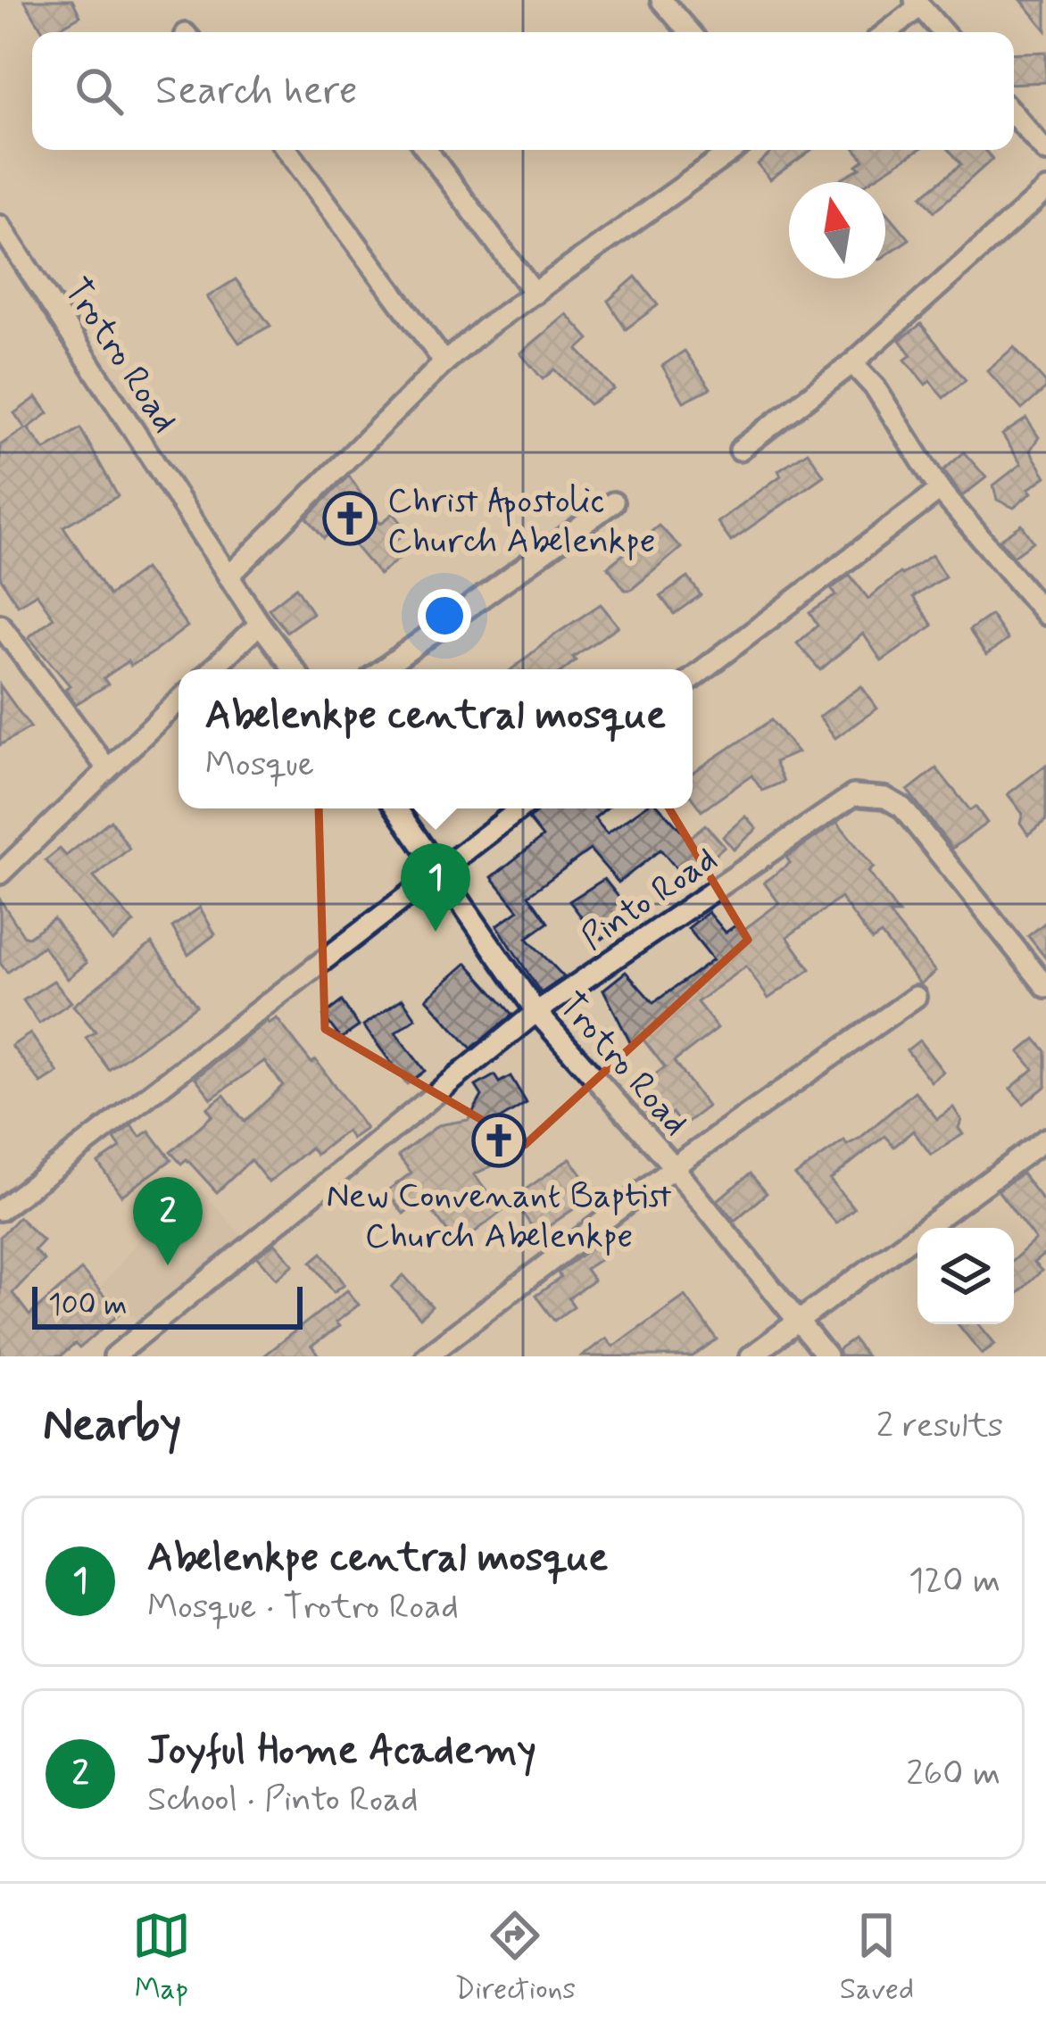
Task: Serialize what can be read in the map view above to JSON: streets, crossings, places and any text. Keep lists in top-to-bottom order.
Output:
{
  "streets": {
    "street": ["Trotro Road", "Pinto Road"]
  },
  "crossings": [
    ["Trotro Road", "Pinto Road"]
  ],
  "places": {
    "church": ["Christ Apostolic Church Abelenkpe", "New Convenant Baptist Church Abelenkpe"]
  },
  "scale_bar": "100 m",
  "north": "top",
  "page": {
    "search": "Search here",
    "popup": ["Abelenkpe central mosque", "Mosque"],
    "pins": ["1", "2"],
    "scale": "100 m",
    "heading": ["Nearby", "2 results"],
    "list": [
      {
        "mark": "1",
        "name": "Abelenkpe central mosque",
        "note": "Mosque · Trotro Road",
        "value": "120 m"
      },
      {
        "mark": "2",
        "name": "Joyful Home Academy",
        "note": "School · Pinto Road",
        "value": "260 m"
      }
    ],
    "nav": ["Map", "Directions", "Saved"]
  }
}
